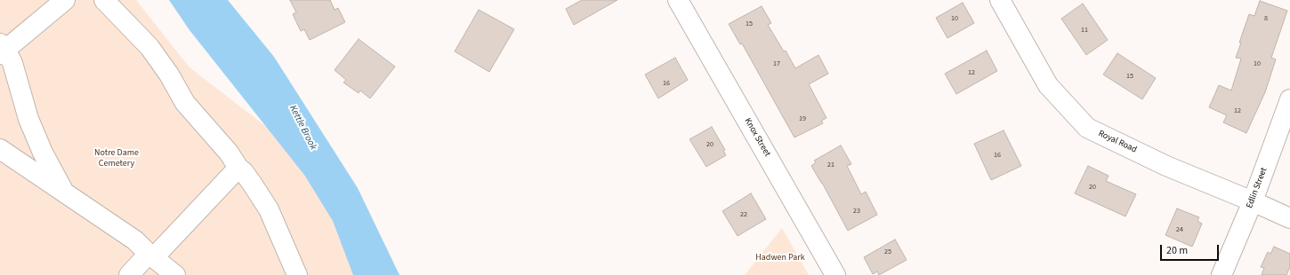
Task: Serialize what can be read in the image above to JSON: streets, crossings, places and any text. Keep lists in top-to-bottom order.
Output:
{
  "streets": {
    "street": ["Knox Street", "Royal Road", "Edlin Street"]
  },
  "crossings": [
    ["Royal Road", "Edlin Street"]
  ],
  "water": ["Kettle Brook"],
  "parks": ["Notre Dame Cemetery", "Hadwen Park"],
  "house_numbers": [
    "10",
    "8",
    "15",
    "11",
    "17",
    "10",
    "12",
    "15",
    "16",
    "12",
    "19",
    "20",
    "16",
    "21",
    "20",
    "23",
    "22",
    "24",
    "25"
  ],
  "scale_bar": "20 m"
}
